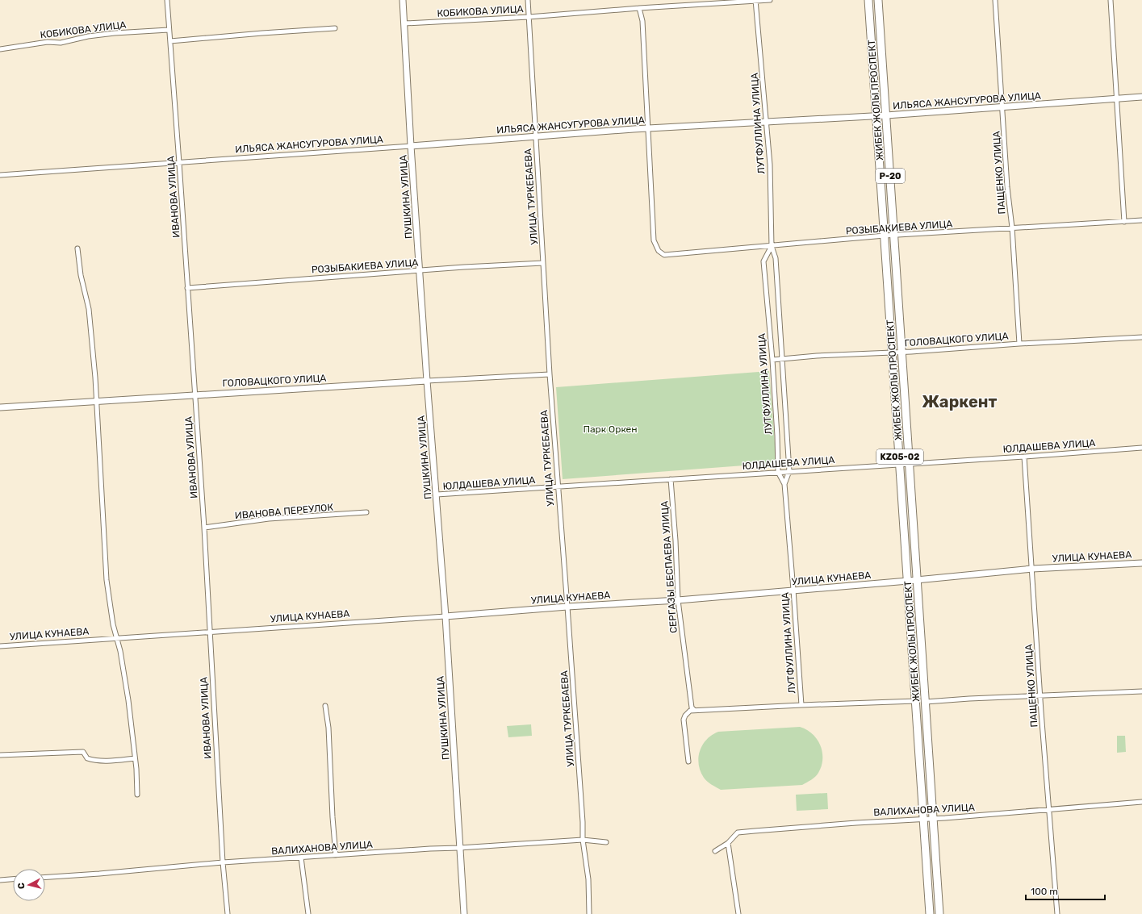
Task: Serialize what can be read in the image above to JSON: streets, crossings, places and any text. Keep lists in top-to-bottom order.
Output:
{
  "streets": {
    "highway": ["ЖИБЕК ЖОЛЫ ПРОСПЕКТ", "Р-20", "KZ05-02"],
    "main road": [
      "ИЛЬЯСА ЖАНСУГУРОВА УЛИЦА",
      "ПУШКИНА УЛИЦА",
      "ГОЛОВАЦКОГО УЛИЦА",
      "УЛИЦА КУНАЕВА"
    ],
    "street": [
      "КОБИКОВА УЛИЦА",
      "ЛУТФУЛЛИНА УЛИЦА",
      "ПАЩЕНКО УЛИЦА",
      "ИВАНОВА УЛИЦА",
      "УЛИЦА ТУРКЕБАЕВА",
      "РОЗЫБАКИЕВА УЛИЦА",
      "ЮЛДАШЕВА УЛИЦА",
      "ИВАНОВА ПЕРЕУЛОК",
      "СЕРГАЗЫ БЕСПАЕВА УЛИЦА",
      "ВАЛИХАНОВА УЛИЦА"
    ]
  },
  "crossings": [
    ["КОБИКОВА УЛИЦА", "ЛУТФУЛЛИНА УЛИЦА"],
    ["КОБИКОВА УЛИЦА", "ИВАНОВА УЛИЦА"],
    ["КОБИКОВА УЛИЦА", "ПУШКИНА УЛИЦА"],
    ["КОБИКОВА УЛИЦА", "УЛИЦА ТУРКЕБАЕВА"],
    ["ЖИБЕК ЖОЛЫ ПРОСПЕКТ", "ИЛЬЯСА ЖАНСУГУРОВА УЛИЦА"],
    ["ЖИБЕК ЖОЛЫ ПРОСПЕКТ", "РОЗЫБАКИЕВА УЛИЦА"],
    ["ЖИБЕК ЖОЛЫ ПРОСПЕКТ", "ГОЛОВАЦКОГО УЛИЦА"],
    ["ЖИБЕК ЖОЛЫ ПРОСПЕКТ", "ЮЛДАШЕВА УЛИЦА"],
    ["ЖИБЕК ЖОЛЫ ПРОСПЕКТ", "УЛИЦА КУНАЕВА"],
    ["ЖИБЕК ЖОЛЫ ПРОСПЕКТ", "ВАЛИХАНОВА УЛИЦА"],
    ["ИЛЬЯСА ЖАНСУГУРОВА УЛИЦА", "ЛУТФУЛЛИНА УЛИЦА"],
    ["ИЛЬЯСА ЖАНСУГУРОВА УЛИЦА", "ПАЩЕНКО УЛИЦА"],
    ["ИЛЬЯСА ЖАНСУГУРОВА УЛИЦА", "ИВАНОВА УЛИЦА"],
    ["ИЛЬЯСА ЖАНСУГУРОВА УЛИЦА", "ПУШКИНА УЛИЦА"],
    ["ИЛЬЯСА ЖАНСУГУРОВА УЛИЦА", "УЛИЦА ТУРКЕБАЕВА"],
    ["ИЛЬЯСА ЖАНСУГУРОВА УЛИЦА", "РОЗЫБАКИЕВА УЛИЦА"],
    ["ЛУТФУЛЛИНА УЛИЦА", "РОЗЫБАКИЕВА УЛИЦА"],
    ["ЛУТФУЛЛИНА УЛИЦА", "ГОЛОВАЦКОГО УЛИЦА"],
    ["ЛУТФУЛЛИНА УЛИЦА", "ЮЛДАШЕВА УЛИЦА"],
    ["ЛУТФУЛЛИНА УЛИЦА", "УЛИЦА КУНАЕВА"],
    ["ПАЩЕНКО УЛИЦА", "РОЗЫБАКИЕВА УЛИЦА"],
    ["ПАЩЕНКО УЛИЦА", "ГОЛОВАЦКОГО УЛИЦА"],
    ["ПАЩЕНКО УЛИЦА", "ЮЛДАШЕВА УЛИЦА"],
    ["ПАЩЕНКО УЛИЦА", "УЛИЦА КУНАЕВА"],
    ["ПАЩЕНКО УЛИЦА", "ВАЛИХАНОВА УЛИЦА"],
    ["ИВАНОВА УЛИЦА", "РОЗЫБАКИЕВА УЛИЦА"],
    ["ИВАНОВА УЛИЦА", "ГОЛОВАЦКОГО УЛИЦА"],
    ["ИВАНОВА УЛИЦА", "ИВАНОВА ПЕРЕУЛОК"],
    ["ИВАНОВА УЛИЦА", "УЛИЦА КУНАЕВА"],
    ["ИВАНОВА УЛИЦА", "ВАЛИХАНОВА УЛИЦА"],
    ["ПУШКИНА УЛИЦА", "РОЗЫБАКИЕВА УЛИЦА"],
    ["ПУШКИНА УЛИЦА", "ГОЛОВАЦКОГО УЛИЦА"],
    ["ПУШКИНА УЛИЦА", "ЮЛДАШЕВА УЛИЦА"],
    ["ПУШКИНА УЛИЦА", "УЛИЦА КУНАЕВА"],
    ["ПУШКИНА УЛИЦА", "ВАЛИХАНОВА УЛИЦА"],
    ["УЛИЦА ТУРКЕБАЕВА", "РОЗЫБАКИЕВА УЛИЦА"],
    ["УЛИЦА ТУРКЕБАЕВА", "ГОЛОВАЦКОГО УЛИЦА"],
    ["УЛИЦА ТУРКЕБАЕВА", "ЮЛДАШЕВА УЛИЦА"],
    ["УЛИЦА ТУРКЕБАЕВА", "УЛИЦА КУНАЕВА"],
    ["УЛИЦА ТУРКЕБАЕВА", "ВАЛИХАНОВА УЛИЦА"],
    ["ЮЛДАШЕВА УЛИЦА", "СЕРГАЗЫ БЕСПАЕВА УЛИЦА"],
    ["УЛИЦА КУНАЕВА", "СЕРГАЗЫ БЕСПАЕВА УЛИЦА"]
  ],
  "districts": ["Жаркент"],
  "parks": ["Парк Оркен"],
  "scale_bar": "100 m",
  "north": "left"
}
